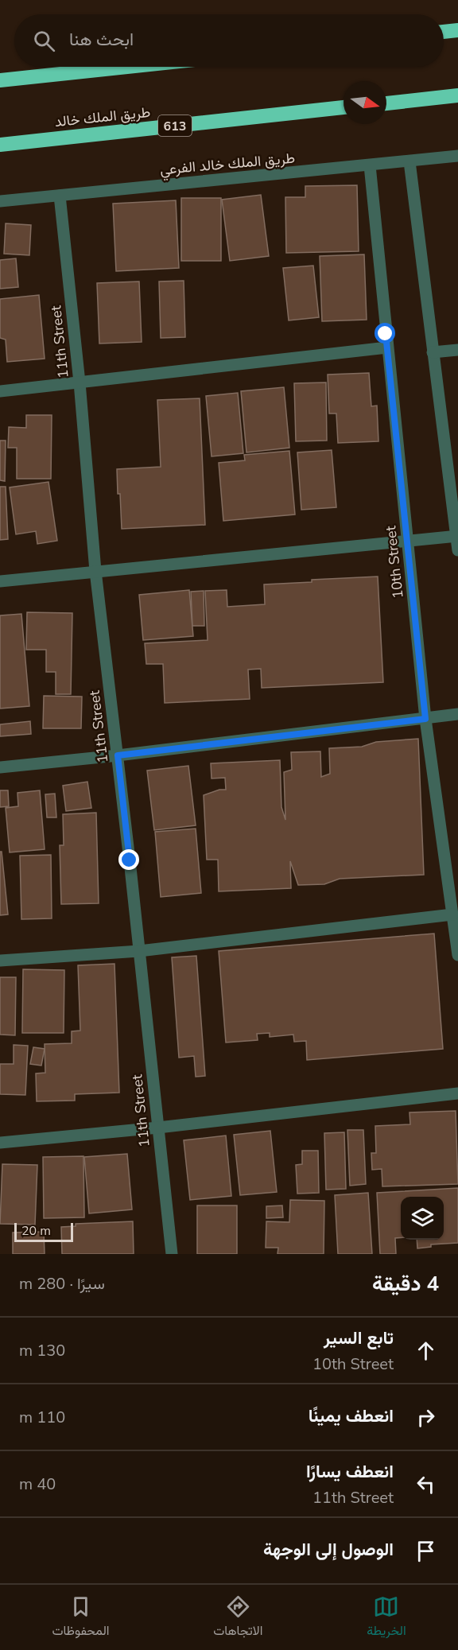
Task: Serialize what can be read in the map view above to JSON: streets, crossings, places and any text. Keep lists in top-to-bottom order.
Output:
{
  "streets": {
    "highway": ["طريق الملك خالد", "613"],
    "street": ["طريق الملك خالد الفرعي", "11th Street", "10th Street"]
  },
  "crossings": [
    ["طريق الملك خالد الفرعي", "11th Street"],
    ["طريق الملك خالد الفرعي", "10th Street"]
  ],
  "scale_bar": "20 m",
  "north": "right",
  "page": {
    "search": "ابحث هنا",
    "scale": "20 m",
    "heading": ["4 دقيقة", "سيرًا · 280 m"],
    "list": [
      ["تابع السير", "10th Street", "130 m"],
      ["انعطف يمينًا", "110 m"],
      ["انعطف يسارًا", "11th Street", "40 m"],
      "الوصول إلى الوجهة"
    ],
    "nav": ["الخريطة", "الاتجاهات", "المحفوظات"]
  }
}
